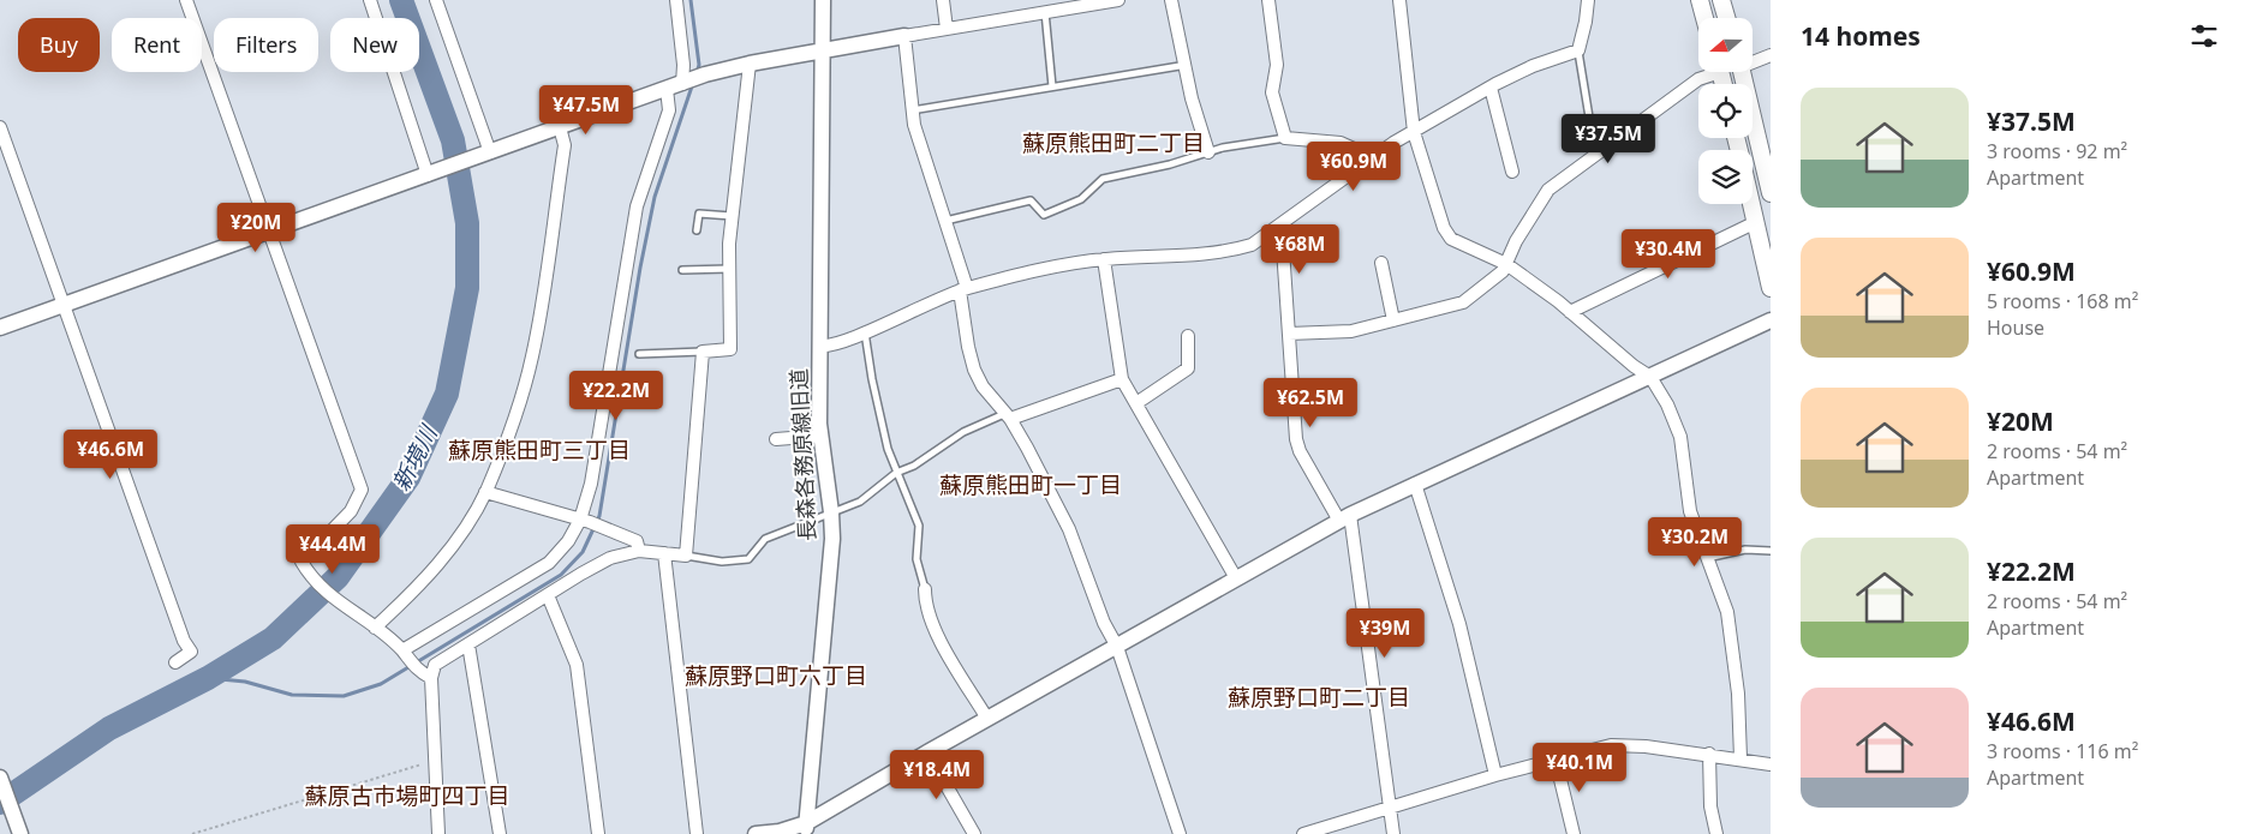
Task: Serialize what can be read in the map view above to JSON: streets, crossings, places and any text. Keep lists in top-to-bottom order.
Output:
{
  "streets": {
    "street": ["長森各務原線旧道"]
  },
  "districts": [
    "蘇原熊田町二丁目",
    "蘇原熊田町三丁目",
    "蘇原熊田町一丁目",
    "蘇原野口町六丁目",
    "蘇原野口町二丁目",
    "蘇原古市場町四丁目"
  ],
  "water": ["新境川"],
  "north": "left",
  "page": {
    "heading": "14 homes",
    "chip": [
      "Buy",
      "Rent",
      "Filters",
      "New"
    ],
    "list": [
      {
        "name": "¥37.5M",
        "note": "3 rooms · 92 m² · Apartment"
      },
      {
        "name": "¥60.9M",
        "note": "5 rooms · 168 m² · House"
      },
      {
        "name": "¥20M",
        "note": "2 rooms · 54 m² · Apartment"
      },
      {
        "name": "¥22.2M",
        "note": "2 rooms · 54 m² · Apartment"
      },
      {
        "name": "¥46.6M",
        "note": "3 rooms · 116 m² · Apartment"
      }
    ],
    "price": [
      "¥47.5M",
      "¥37.5M",
      "¥60.9M",
      "¥20M",
      "¥68M",
      "¥30.4M",
      "¥22.2M",
      "¥62.5M",
      "¥46.6M",
      "¥30.2M",
      "¥44.4M",
      "¥39M",
      "¥40.1M",
      "¥18.4M"
    ]
  }
}
